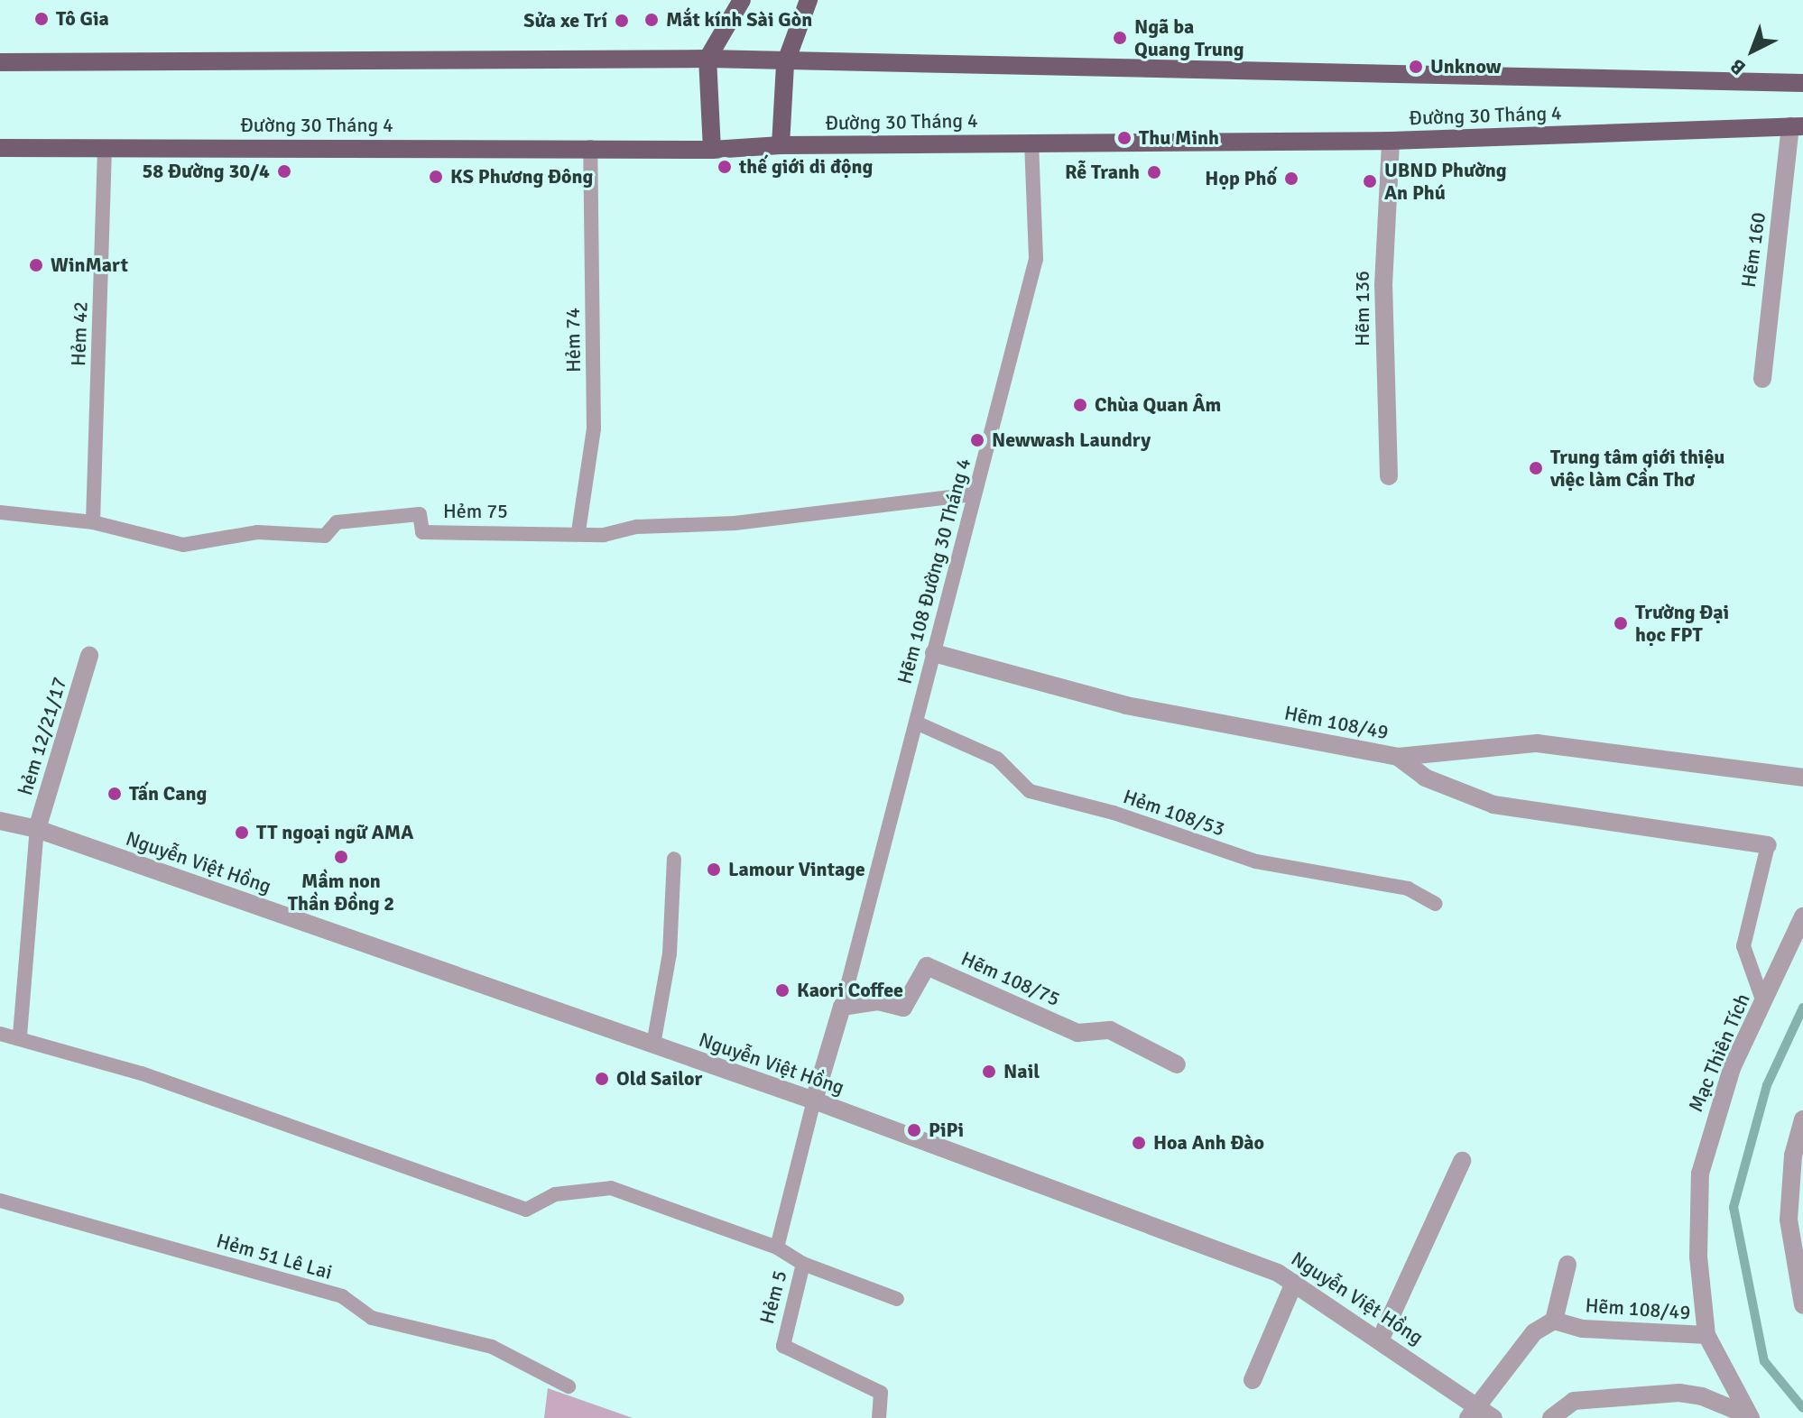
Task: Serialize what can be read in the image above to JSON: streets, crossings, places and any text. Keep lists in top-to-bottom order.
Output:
{
  "streets": {
    "main road": ["Đường 30 Tháng 4"],
    "street": [
      "Hẽm 160",
      "Hẽm 136",
      "Hẽm 108/49",
      "hẻm 12/21/17",
      "Nguyễn Việt Hồng",
      "Hẽm 108/75",
      "Mạc Thiên Tích"
    ],
    "lane": [
      "Hẻm 42",
      "Hẻm 74",
      "Hẻm 75",
      "Hẽm 108 Đường 30 Tháng 4",
      "Hẻm 108/53",
      "Hẻm 51 Lê Lai",
      "Hẻm 5"
    ]
  },
  "crossings": [
    ["Đường 30 Tháng 4", "Hẽm 160"],
    ["Đường 30 Tháng 4", "Hẽm 136"],
    ["Đường 30 Tháng 4", "Hẻm 42"],
    ["Đường 30 Tháng 4", "Hẻm 74"],
    ["Đường 30 Tháng 4", "Hẽm 108 Đường 30 Tháng 4"],
    ["Hẻm 42", "Hẻm 75"],
    ["Hẻm 74", "Hẻm 75"],
    ["Hẻm 75", "Hẽm 108 Đường 30 Tháng 4"],
    ["Hẽm 108 Đường 30 Tháng 4", "Hẽm 108/49"],
    ["Hẽm 108 Đường 30 Tháng 4", "Hẻm 108/53"],
    ["Hẽm 108 Đường 30 Tháng 4", "Hẽm 108/75"],
    ["Hẽm 108/49", "Mạc Thiên Tích"],
    ["hẻm 12/21/17", "Nguyễn Việt Hồng"],
    ["Nguyễn Việt Hồng", "Hẻm 5"]
  ],
  "places": [
    "Tô Gia",
    "Mắt kính Sài Gòn",
    "Sửa xe Trí",
    "Ngã ba Quang Trung",
    "Unknow",
    "Thu Minh",
    "thế giới di động",
    "58 Đường 30/4",
    "Rễ Tranh",
    "KS Phương Đông",
    "Họp Phố",
    "UBND Phường An Phú",
    "WinMart",
    "Chùa Quan Âm",
    "Newwash Laundry",
    "Trung tâm giới thiệu việc làm Cần Thơ",
    "Trường Đại học FPT",
    "Tấn Cang",
    "TT ngoại ngữ AMA",
    "Mầm non Thần Đồng 2",
    "Lamour Vintage",
    "Kaori Coffee",
    "Nail",
    "Old Sailor",
    "PiPi",
    "Hoa Anh Đào"
  ],
  "north": "bottom left"
}
